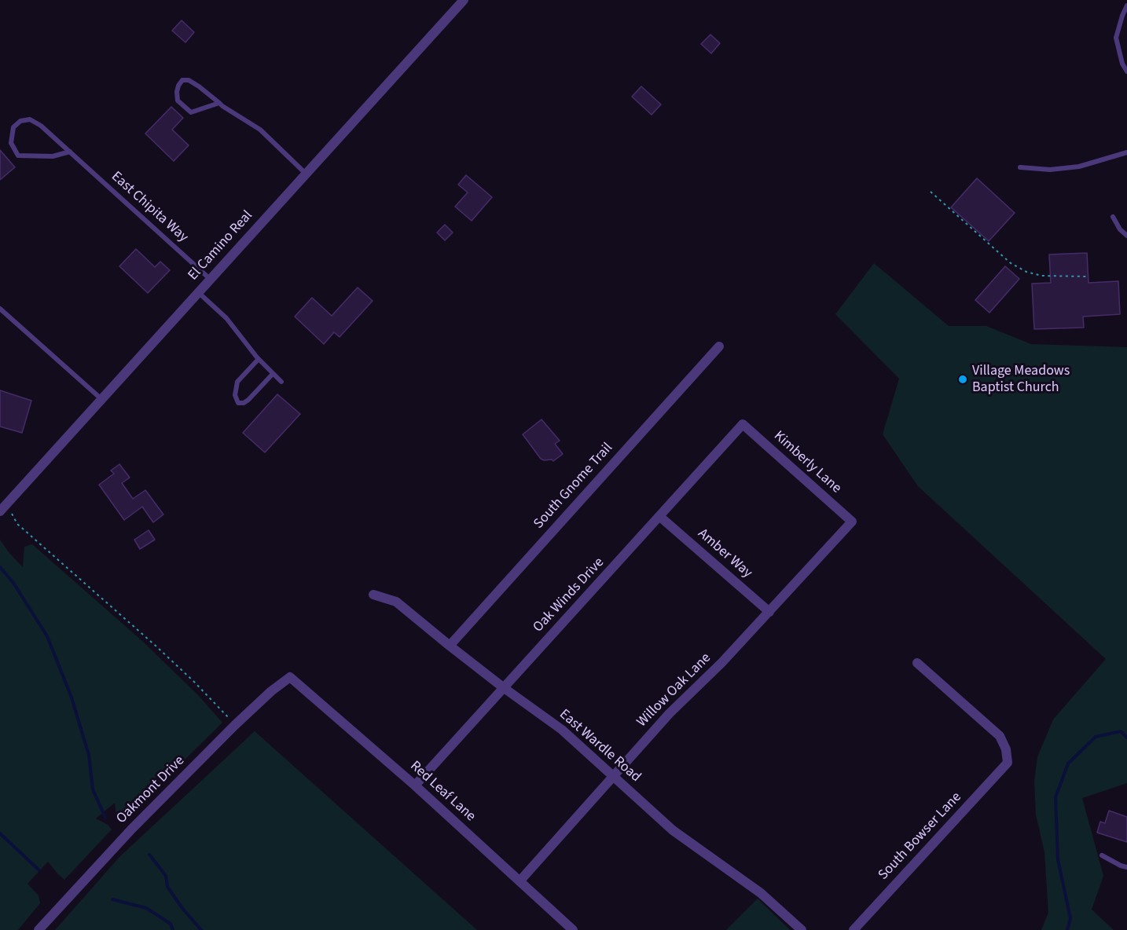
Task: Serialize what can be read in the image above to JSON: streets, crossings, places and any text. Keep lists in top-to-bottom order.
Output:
{
  "streets": {
    "street": [
      "El Camino Real",
      "Kimberly Lane",
      "South Gnome Trail",
      "Amber Way",
      "Oak Winds Drive",
      "Willow Oak Lane",
      "East Wardle Road",
      "Oakmont Drive",
      "Red Leaf Lane",
      "South Bowser Lane"
    ],
    "lane": ["East Chipita Way"]
  },
  "crossings": [
    ["East Chipita Way", "El Camino Real"],
    ["Kimberly Lane", "Oak Winds Drive"],
    ["Kimberly Lane", "Willow Oak Lane"],
    ["South Gnome Trail", "East Wardle Road"],
    ["Amber Way", "Oak Winds Drive"],
    ["Amber Way", "Willow Oak Lane"],
    ["Oak Winds Drive", "East Wardle Road"],
    ["Oak Winds Drive", "Red Leaf Lane"],
    ["Willow Oak Lane", "East Wardle Road"],
    ["Willow Oak Lane", "Red Leaf Lane"],
    ["Oakmont Drive", "Red Leaf Lane"]
  ],
  "places": ["Village Meadows Baptist Church"]
}
